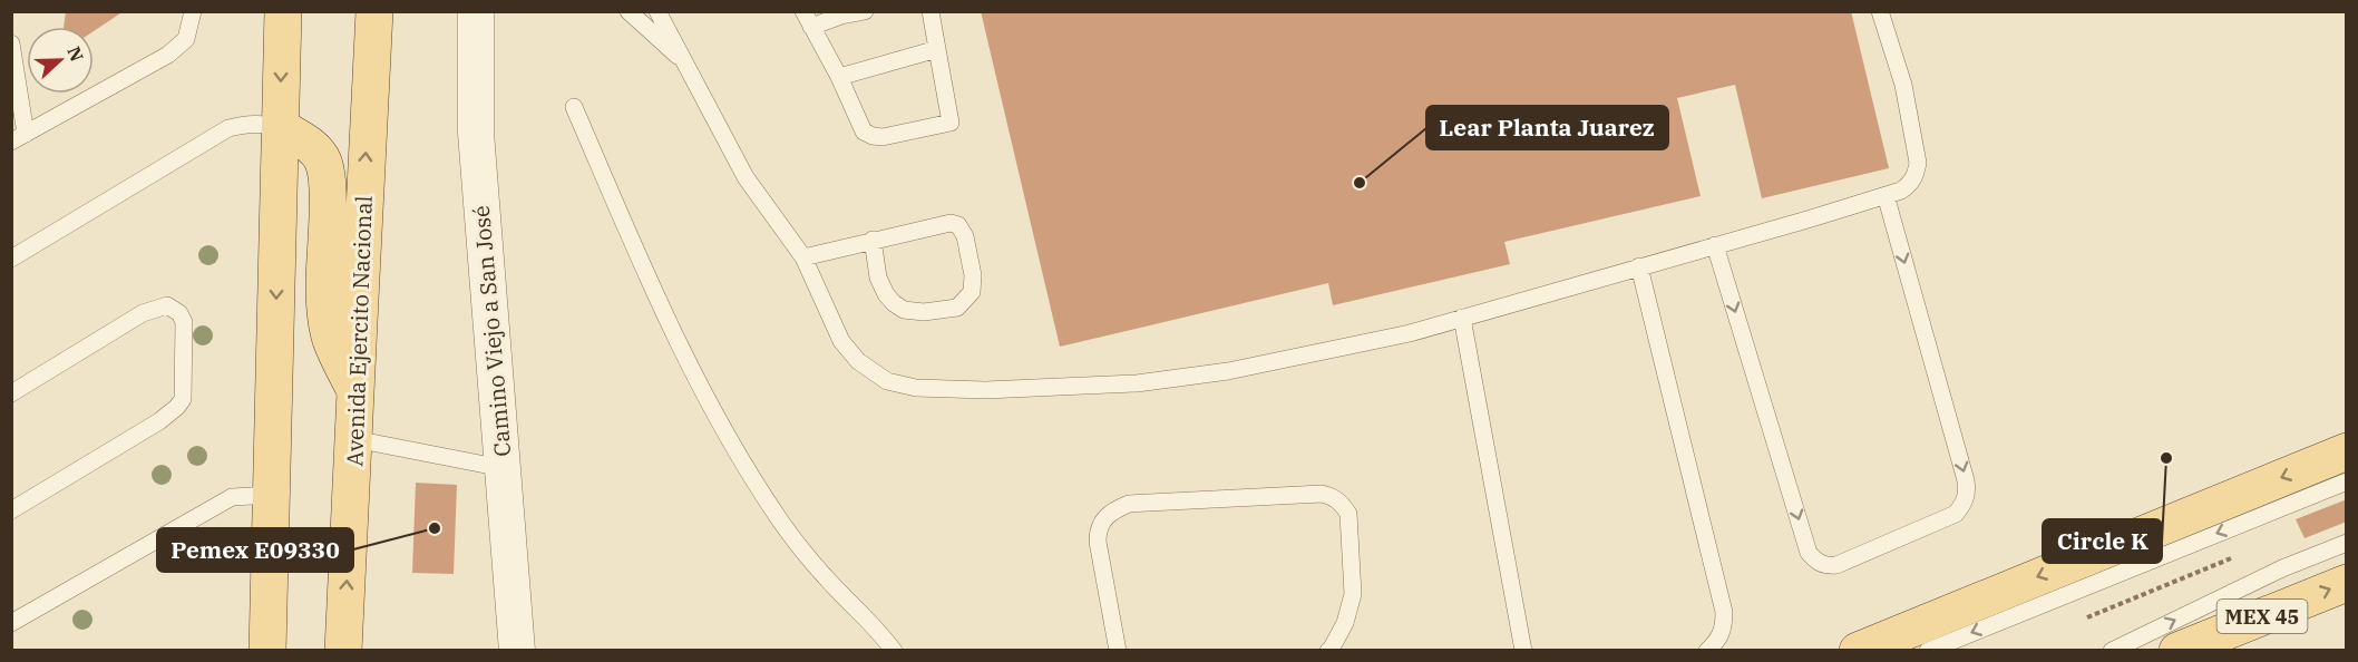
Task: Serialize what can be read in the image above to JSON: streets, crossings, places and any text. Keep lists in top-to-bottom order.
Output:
{
  "streets": {
    "main road": ["Avenida Ejercito Nacional", "MEX 45"],
    "street": ["Camino Viejo a San José"]
  },
  "places": ["Lear Planta Juarez", "Circle K", "Pemex E09330"],
  "north": "right"
}
